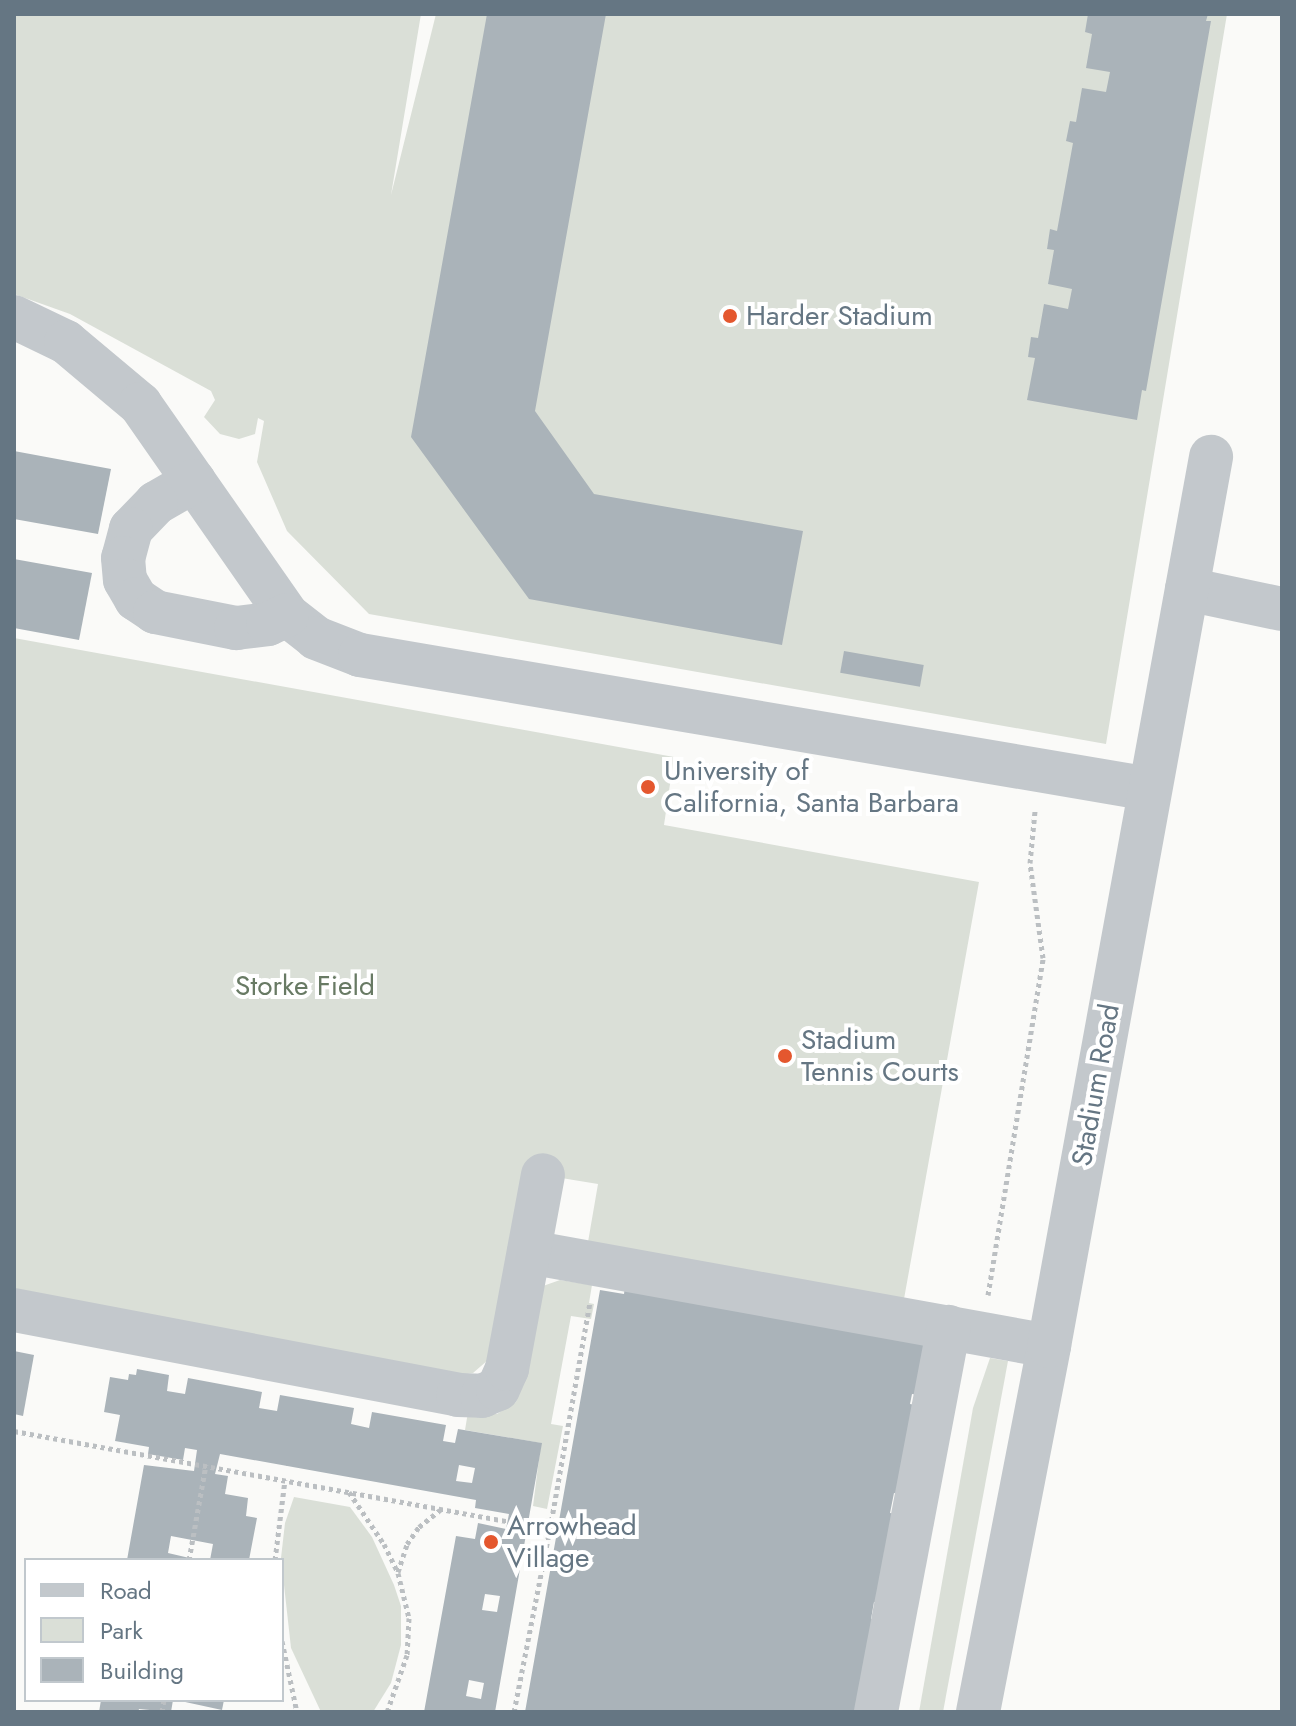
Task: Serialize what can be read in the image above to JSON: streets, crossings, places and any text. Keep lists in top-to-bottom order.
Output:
{
  "streets": {
    "street": ["Stadium Road"]
  },
  "parks": ["Storke Field"],
  "places": [
    "Harder Stadium",
    "University of California, Santa Barbara",
    "Stadium Tennis Courts",
    "Arrowhead Village"
  ],
  "legend": ["Road", "Park", "Building"]
}
